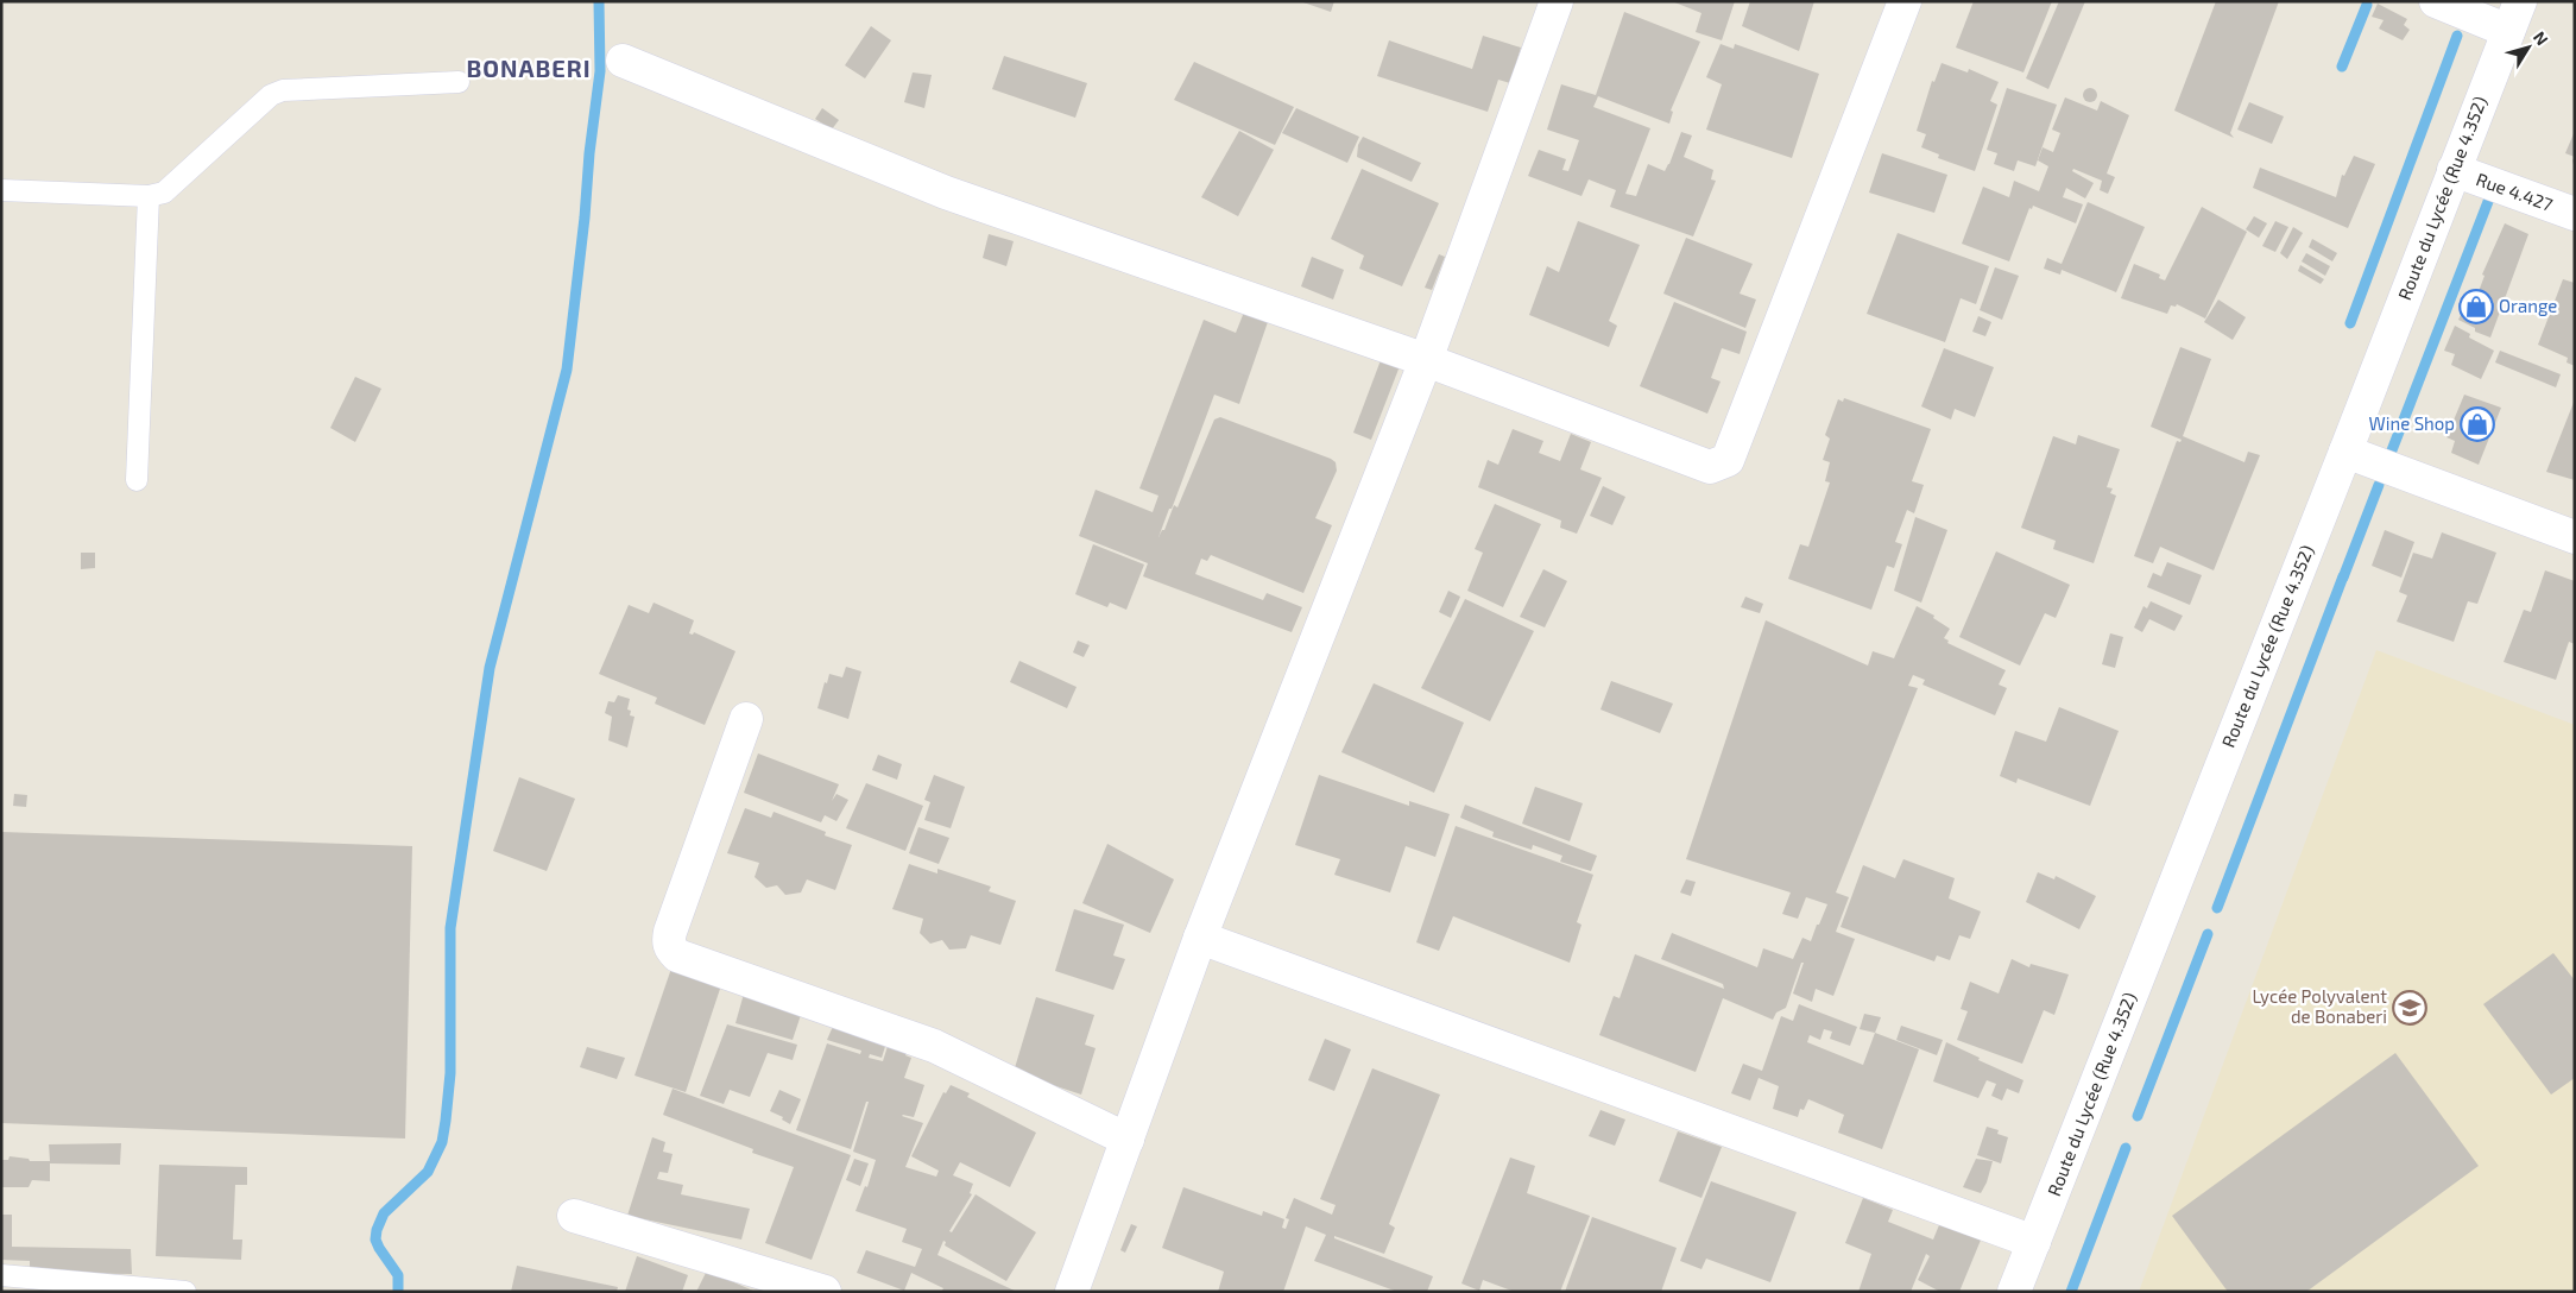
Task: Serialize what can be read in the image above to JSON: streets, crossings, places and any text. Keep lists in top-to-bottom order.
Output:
{
  "streets": {
    "street": ["Rue 4.427", "Route du Lycée (Rue 4.352)"]
  },
  "crossings": [
    ["Rue 4.427", "Route du Lycée (Rue 4.352)"]
  ],
  "districts": ["BONABERI"],
  "places": {
    "shop": ["Orange", "Wine Shop"],
    "school or university": ["Lycée Polyvalent de Bonaberi"]
  },
  "north": "top right"
}
